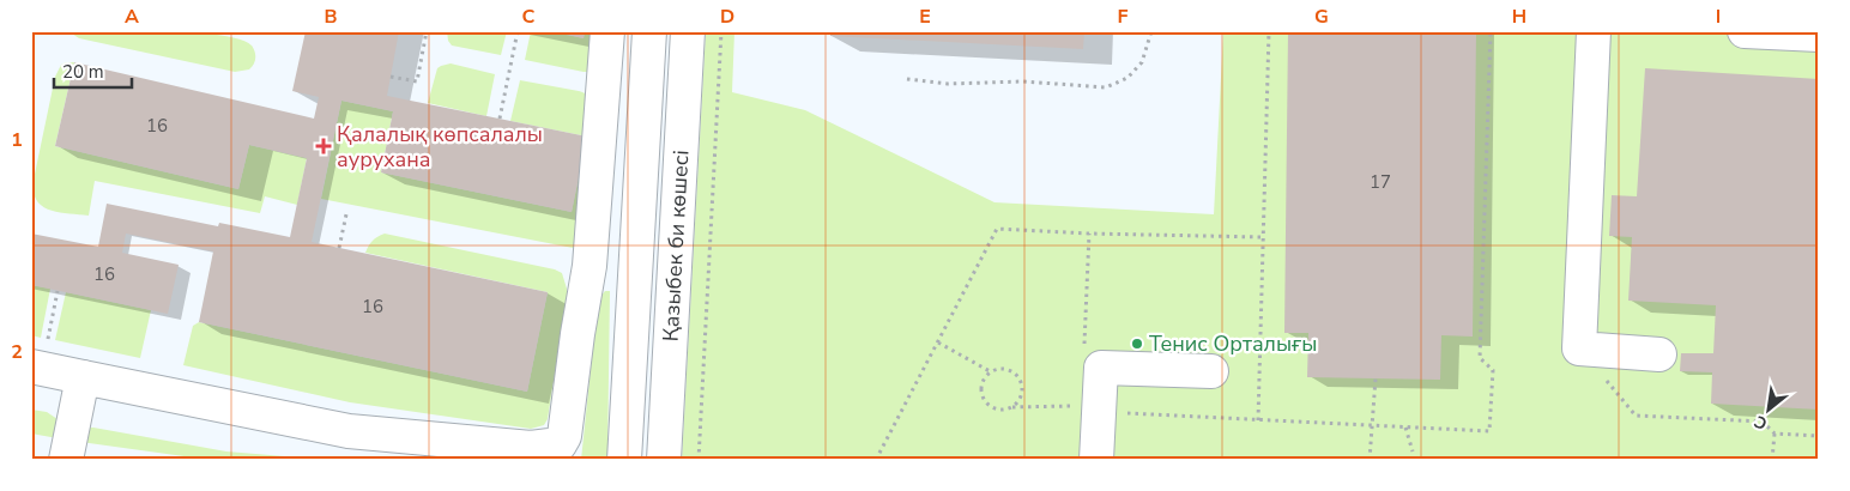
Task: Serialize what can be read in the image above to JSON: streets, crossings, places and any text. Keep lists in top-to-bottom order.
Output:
{
  "streets": {
    "street": ["Қазыбек би көшесі"]
  },
  "places": {
    "health": ["Қалалық көпсалалы аурухана"],
    "other": ["Тенис Орталығы"]
  },
  "house_numbers": [
    "16",
    "17",
    "16",
    "16"
  ],
  "scale_bar": "20 m",
  "north": "bottom left",
  "grid": {
    "columns": [
      "A",
      "B",
      "C",
      "D",
      "E",
      "F",
      "G",
      "H",
      "I"
    ],
    "rows": ["1", "2"]
  }
}
